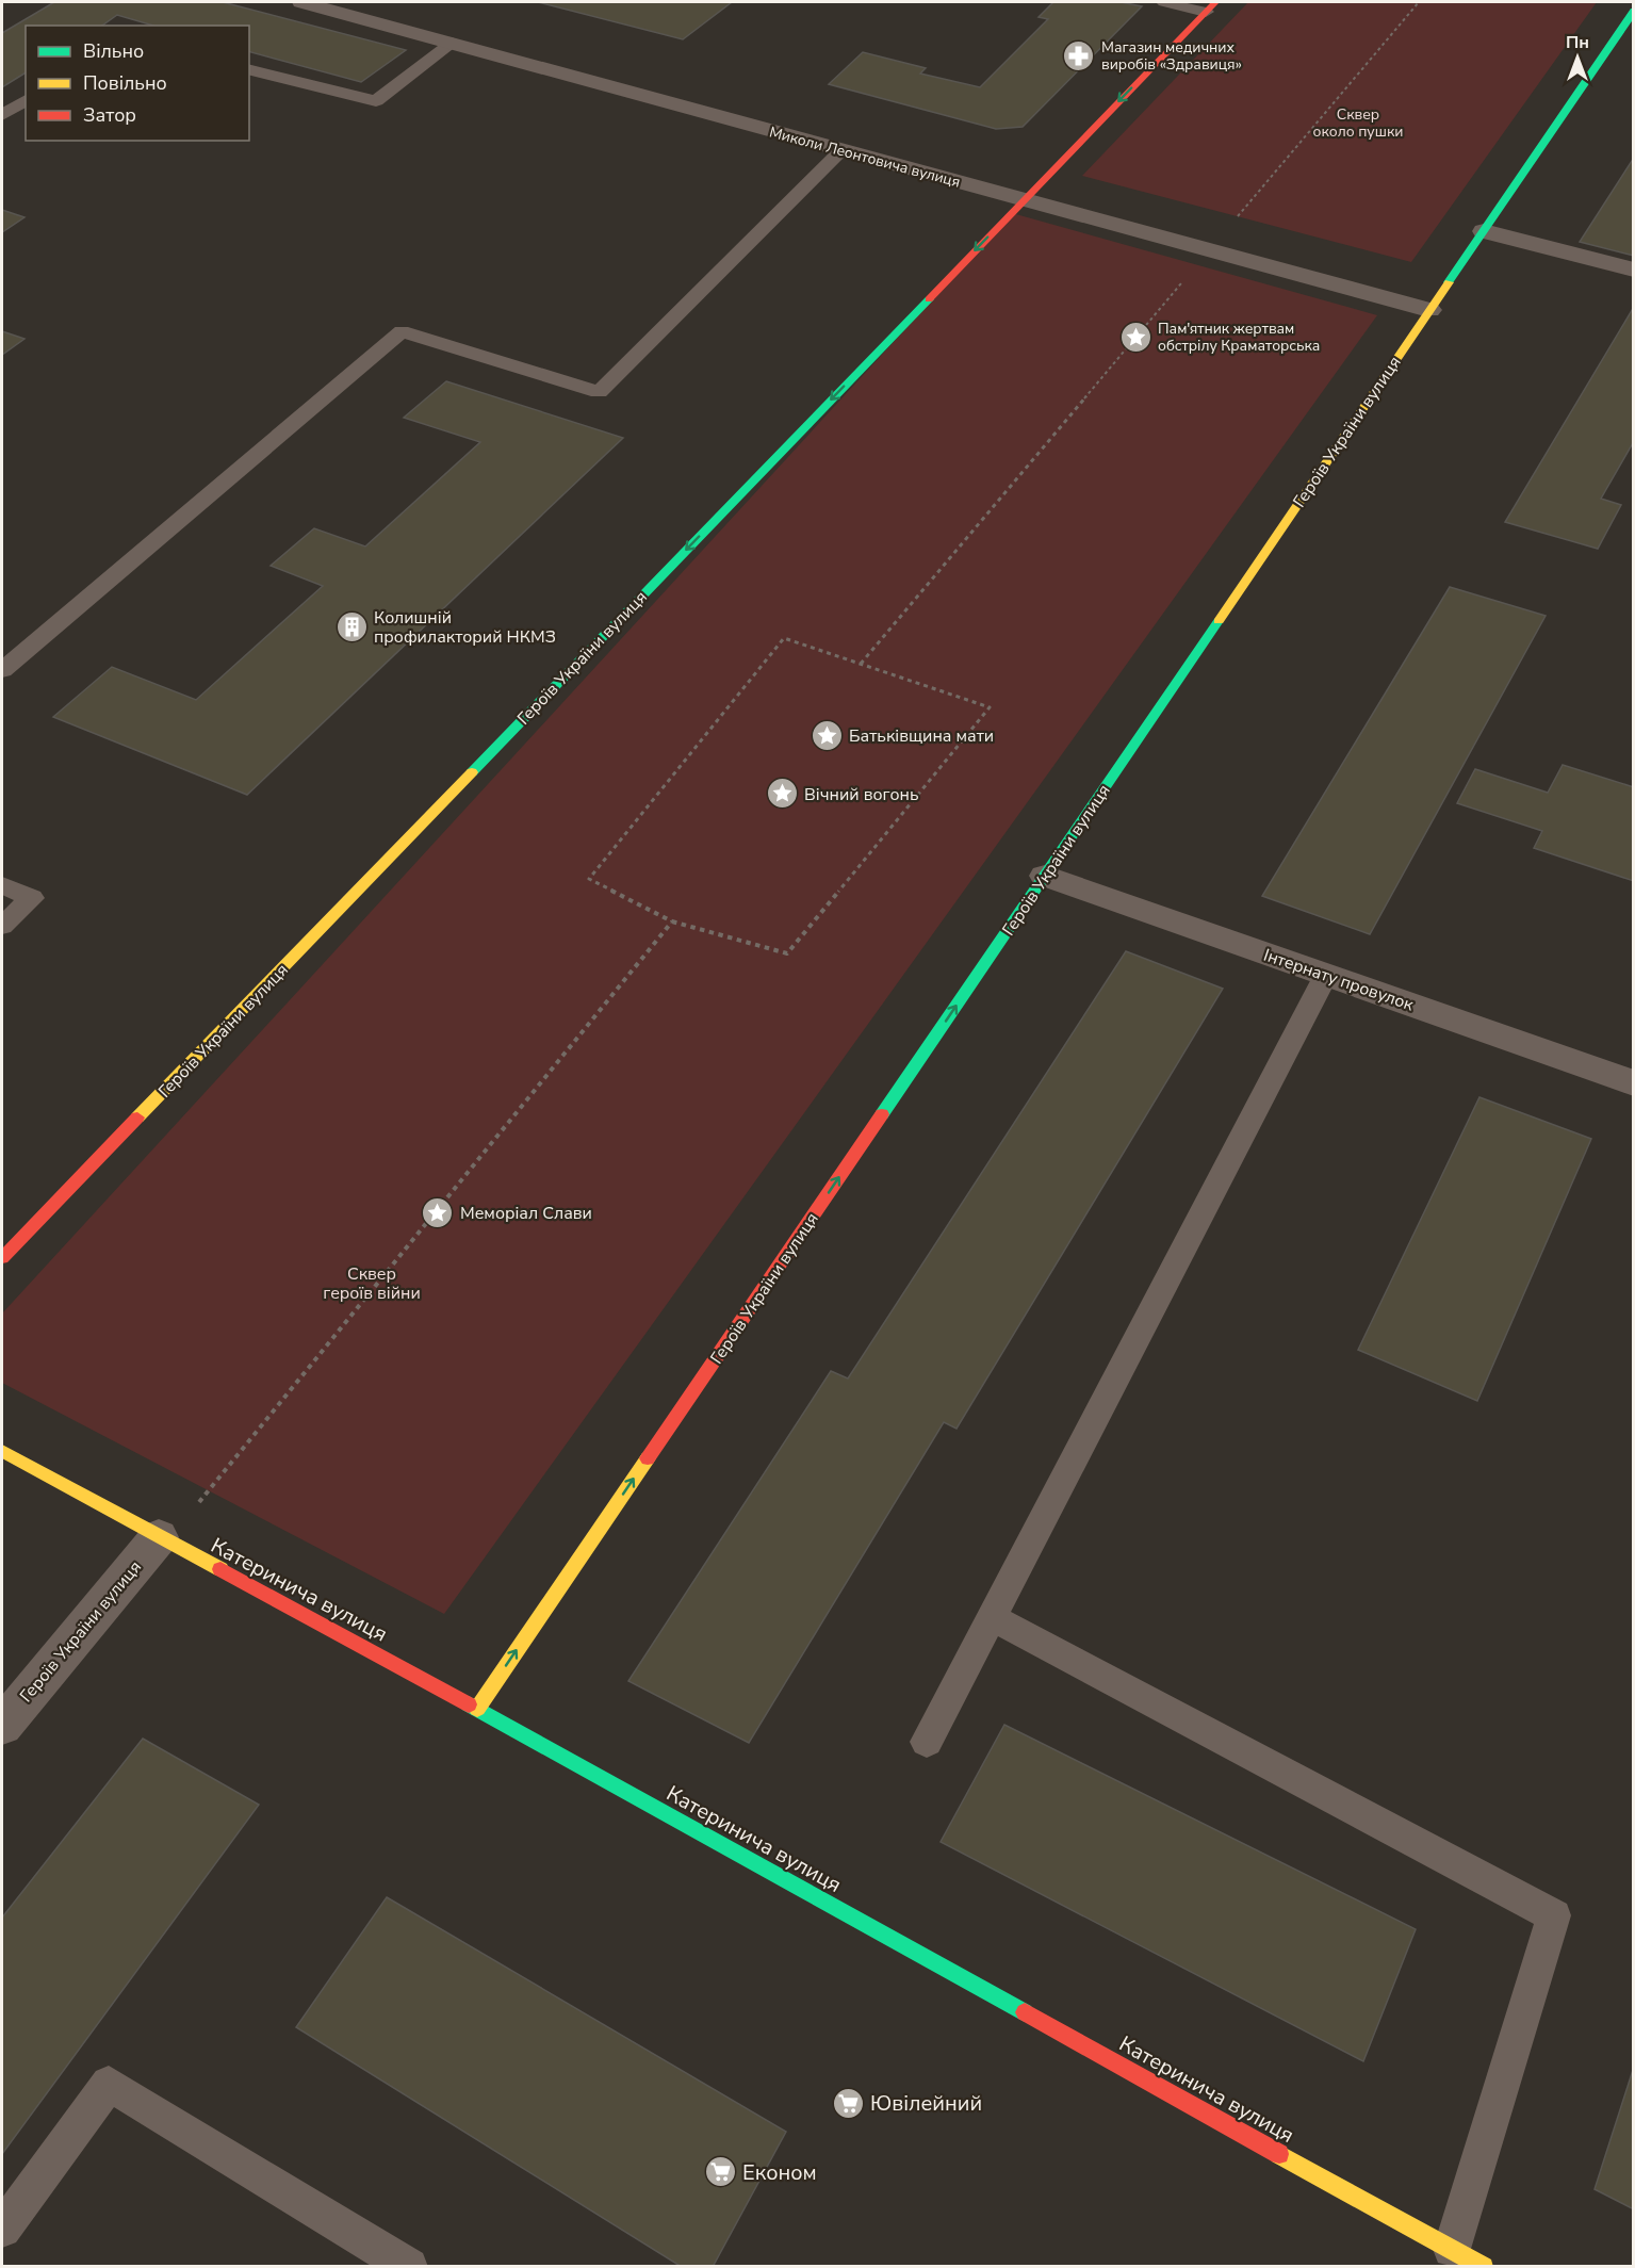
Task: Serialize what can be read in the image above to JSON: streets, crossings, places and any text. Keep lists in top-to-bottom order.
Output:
{
  "streets": {
    "street": [
      "Миколи Леонтовича вулиця",
      "Героїв України вулиця",
      "Інтернату провулок",
      "Катеринича вулиця"
    ]
  },
  "crossings": [
    ["Миколи Леонтовича вулиця", "Героїв України вулиця"],
    ["Героїв України вулиця", "Інтернату провулок"],
    ["Героїв України вулиця", "Катеринича вулиця"]
  ],
  "parks": ["Сквер около пушки", "Сквер героїв війни"],
  "places": {
    "pharmacy": ["Магазин медичних виробів «Здравиця»"],
    "place": [
      "Пам'ятник жертвам обстрілу Краматорська",
      "Батьківщина мати",
      "Вічний вогонь",
      "Меморіал Слави"
    ],
    "building": ["Колишній профилакторий НКМЗ"],
    "supermarket": ["Ювілейний", "Економ"]
  },
  "legend": ["Вільно", "Повільно", "Затор"],
  "north": "top"
}
